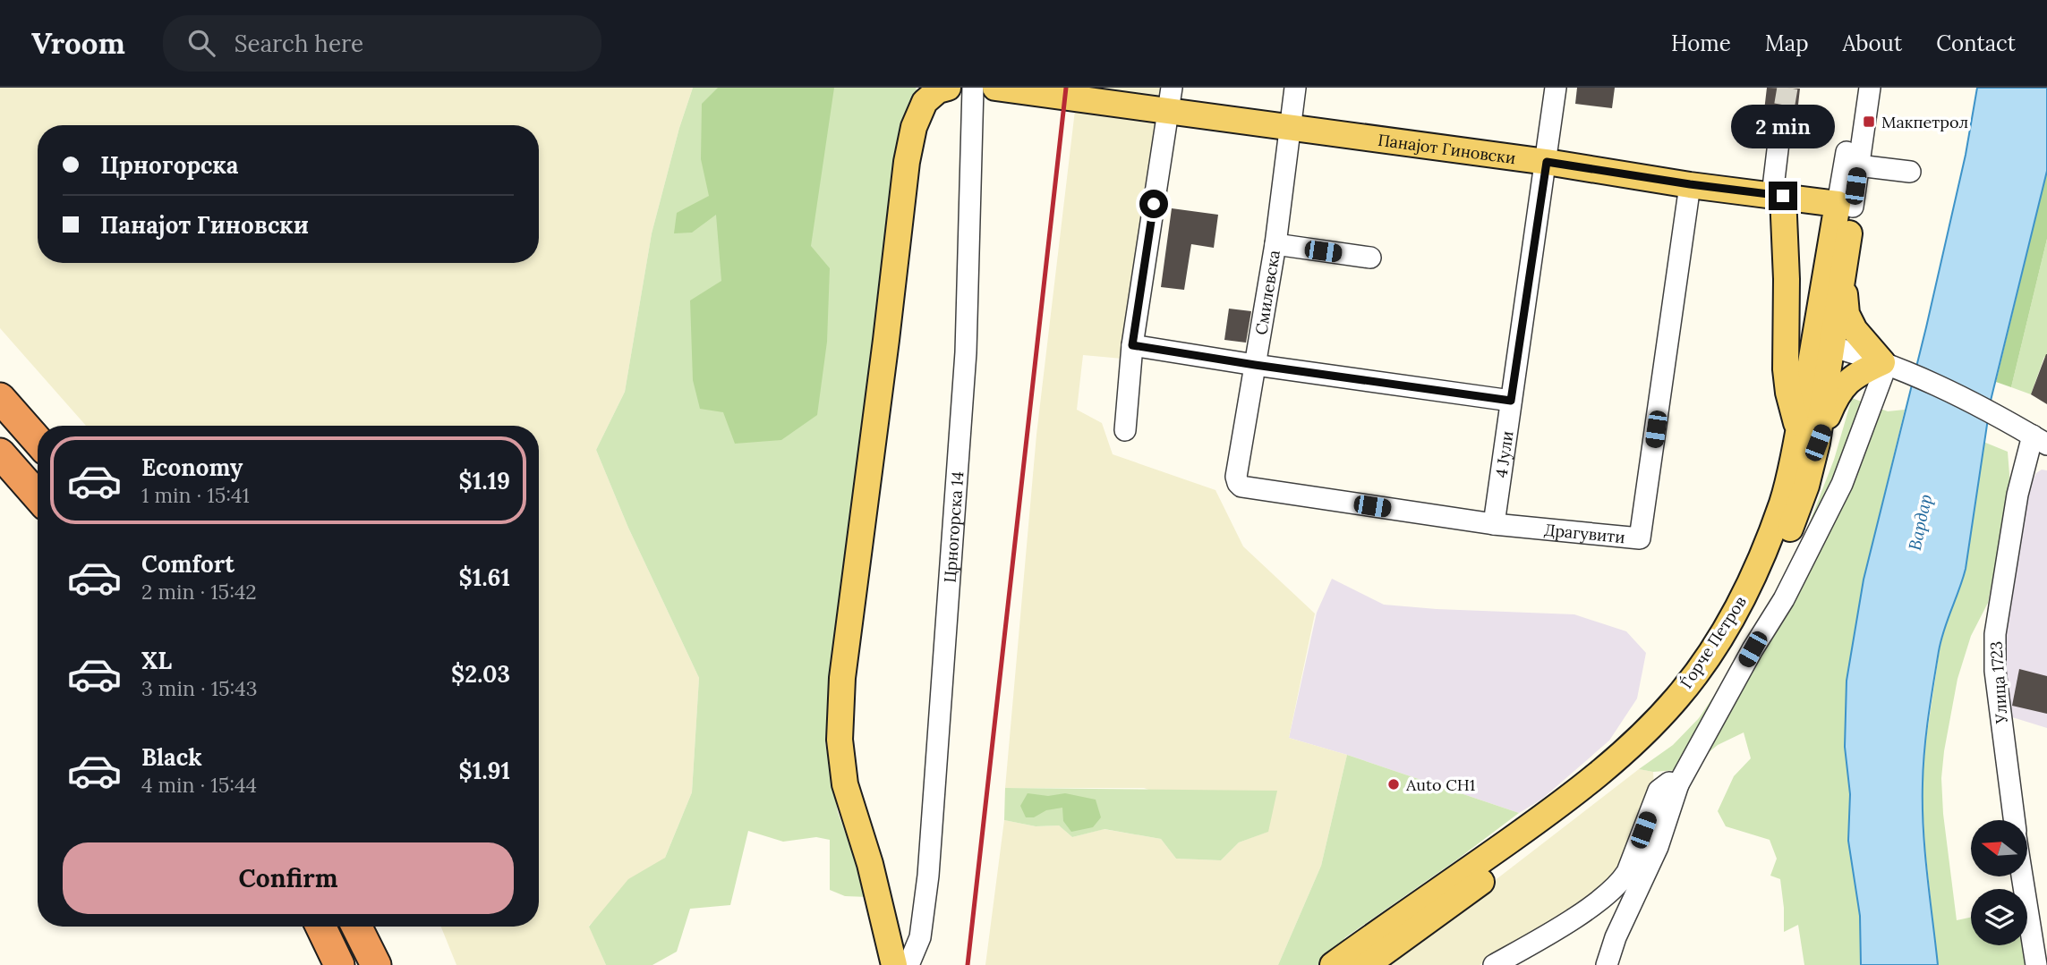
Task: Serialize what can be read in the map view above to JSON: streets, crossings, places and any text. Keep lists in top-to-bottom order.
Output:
{
  "streets": {
    "main road": ["Панајот Гиновски", "Ѓорче Петров"],
    "street": [
      "Смилевска",
      "4 Јули",
      "Црногорска 14",
      "Драгувити",
      "Улица 1723"
    ]
  },
  "crossings": [
    ["Панајот Гиновски", "Смилевска"],
    ["Панајот Гиновски", "4 Јули"],
    ["Панајот Гиновски", "Драгувити"],
    ["Панајот Гиновски", "Ѓорче Петров"],
    ["Смилевска", "Драгувити"],
    ["4 Јули", "Драгувити"]
  ],
  "water": ["Вардар"],
  "places": {
    "transit": ["Макпетрол"],
    "other": ["Auto CH1"]
  },
  "north": "left",
  "page": {
    "header": "Vroom",
    "search": "Search here",
    "nav": [
      "Home",
      "Map",
      "About",
      "Contact"
    ],
    "bubble": "2 min",
    "banner": ["Црногорска", "Панајот Гиновски"],
    "list": [
      {
        "name": "Economy",
        "note": "1 min · 15:41",
        "value": "$1.19"
      },
      {
        "name": "Comfort",
        "note": "2 min · 15:42",
        "value": "$1.61"
      },
      {
        "name": "XL",
        "note": "3 min · 15:43",
        "value": "$2.03"
      },
      {
        "name": "Black",
        "note": "4 min · 15:44",
        "value": "$1.91"
      }
    ],
    "buttons": "Confirm"
  }
}
